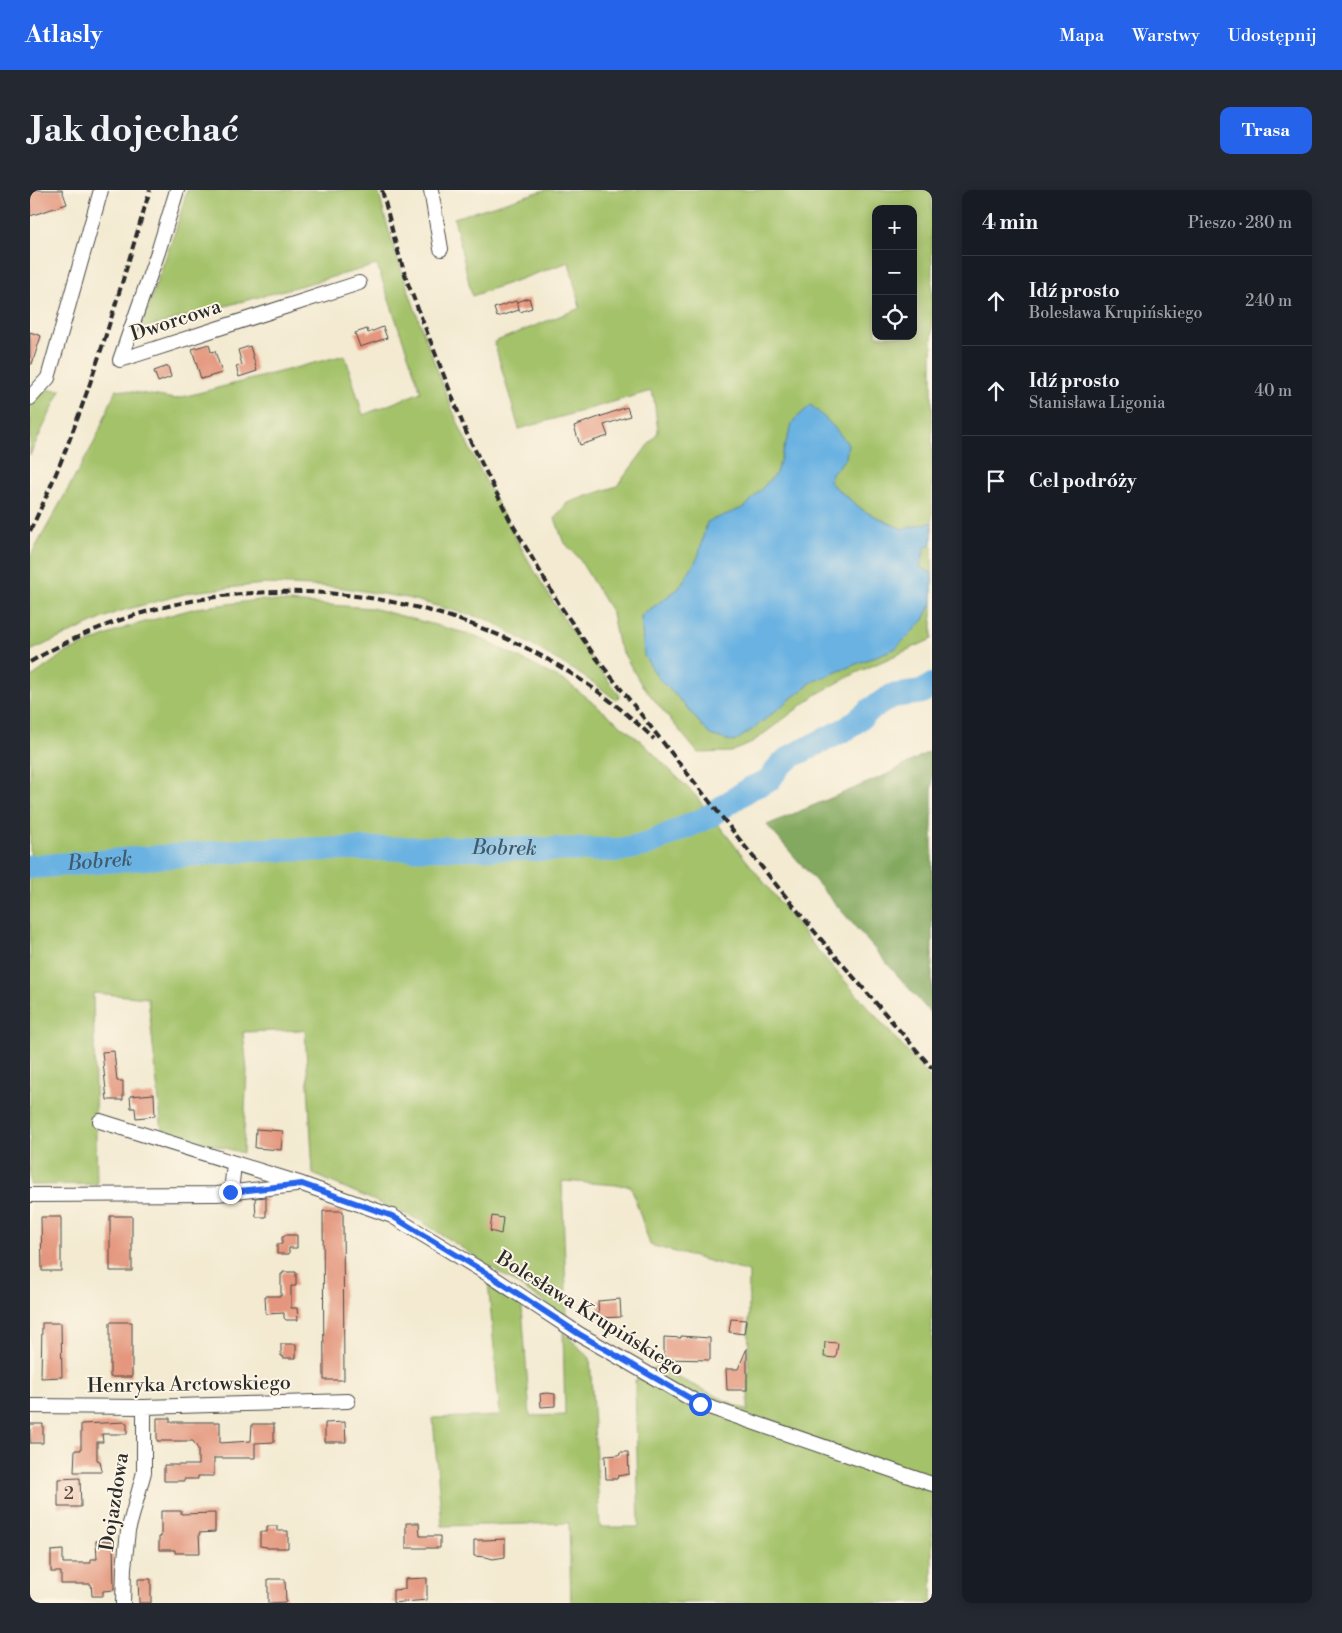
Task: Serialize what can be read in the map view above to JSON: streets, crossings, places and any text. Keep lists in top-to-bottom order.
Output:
{
  "streets": {
    "street": [
      "Dworcowa",
      "Bolesława Krupińskiego",
      "Henryka Arctowskiego",
      "Dojazdowa"
    ]
  },
  "crossings": [
    ["Henryka Arctowskiego", "Dojazdowa"]
  ],
  "water": ["Bobrek"],
  "house_numbers": ["2"],
  "page": {
    "header": "Atlasly",
    "nav": ["Mapa", "Warstwy", "Udostępnij"],
    "buttons": "Trasa",
    "title": "Jak dojechać",
    "heading": ["4 min", "Pieszo · 280 m"],
    "map_buttons": ["+", "−"],
    "list": [
      ["Idź prosto", "Bolesława Krupińskiego", "240 m"],
      ["Idź prosto", "Stanisława Ligonia", "40 m"],
      "Cel podróży"
    ]
  }
}
